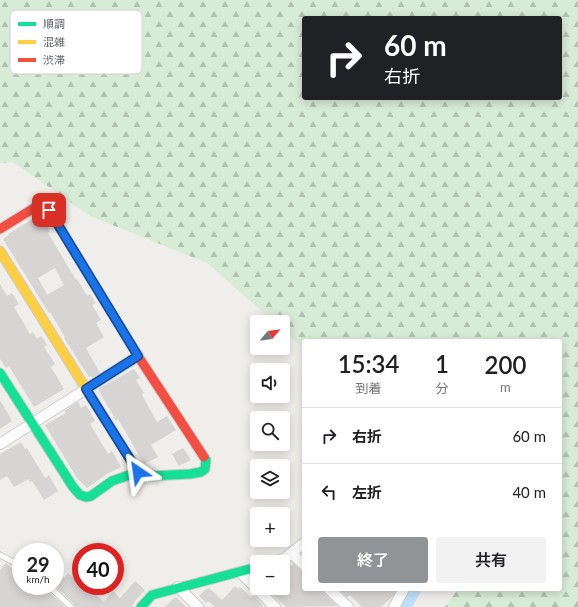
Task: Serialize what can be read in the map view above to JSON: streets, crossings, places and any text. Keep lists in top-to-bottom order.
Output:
{
  "legend": ["順調", "混雑", "渋滞"],
  "north": "top right",
  "page": {
    "turn": ["60 m", "右折"],
    "map_buttons": ["+", "−"],
    "eta": [
      "15:34",
      "到着",
      "1",
      "分",
      "200",
      "m"
    ],
    "list": [
      {
        "name": "右折",
        "value": "60 m"
      },
      {
        "name": "左折",
        "value": "40 m"
      }
    ],
    "buttons": ["終了", "共有"],
    "speed": "29 km/h",
    "limit": "40"
  }
}
